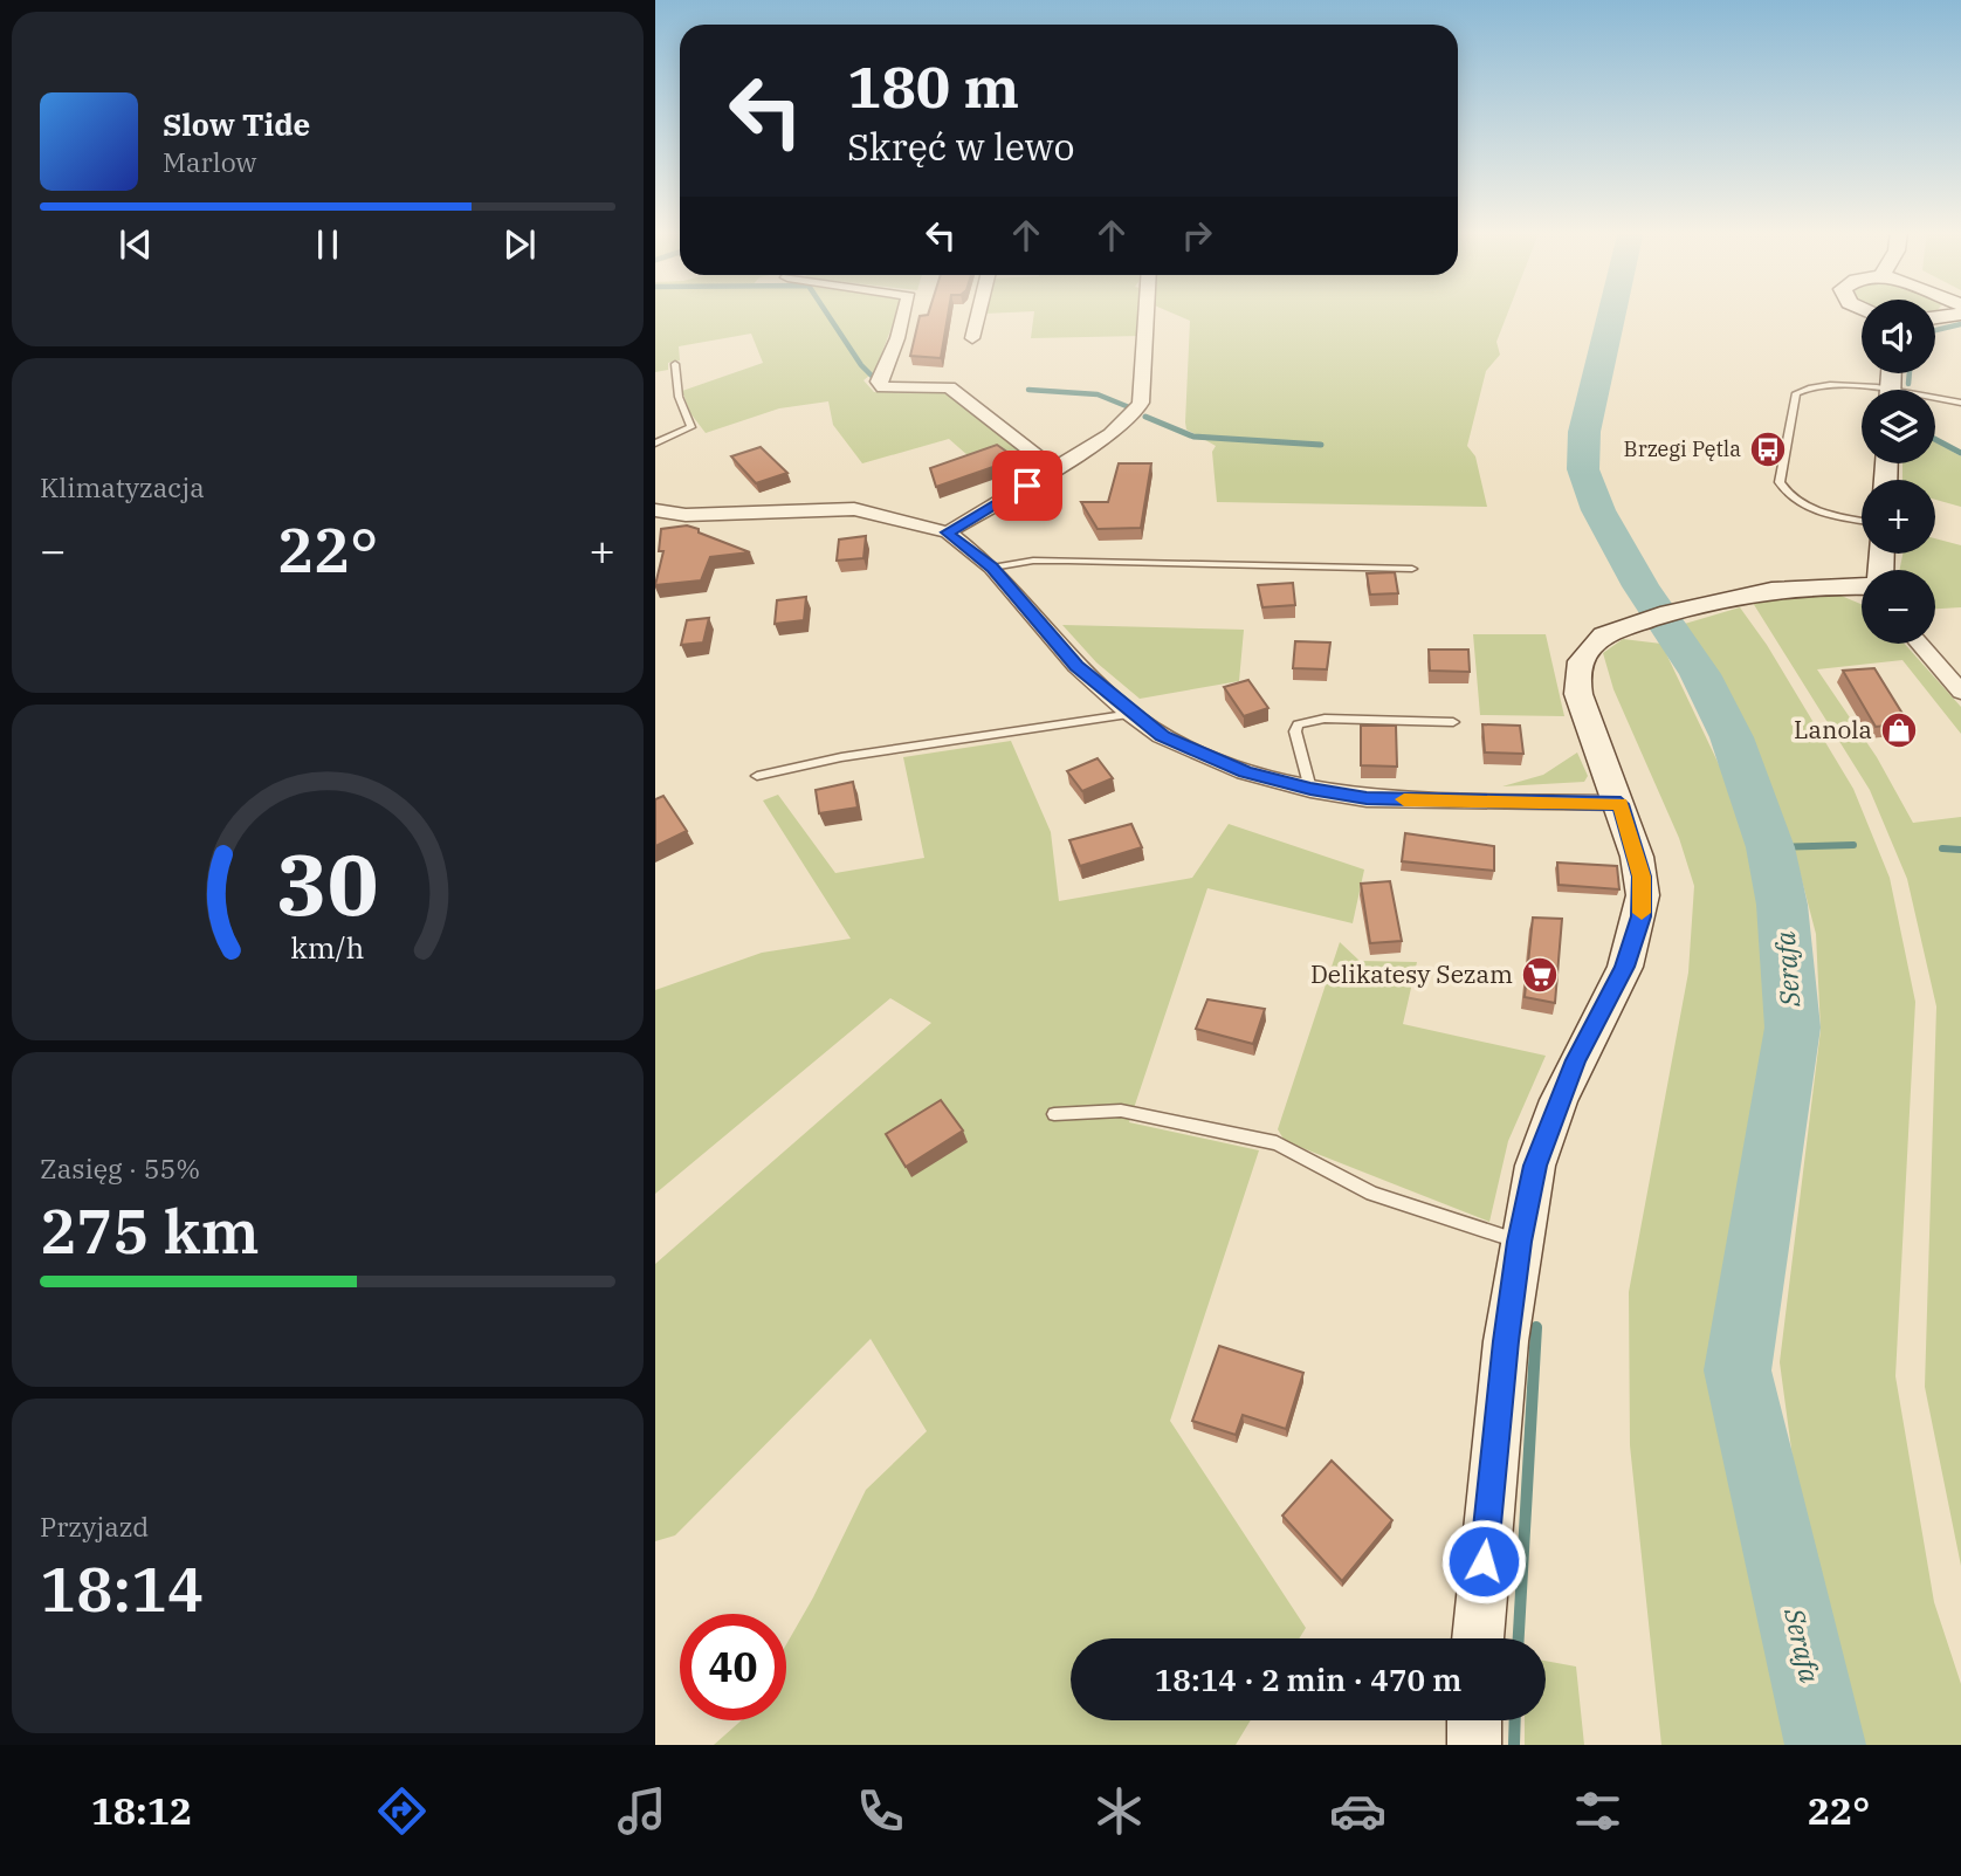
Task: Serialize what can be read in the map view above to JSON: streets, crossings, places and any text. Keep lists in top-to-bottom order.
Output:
{
  "water": ["Serafa"],
  "places": {
    "bus stop": ["Brzegi Pętla"],
    "shop": ["Lanola"],
    "supermarket": ["Delikatesy Sezam"]
  },
  "page": {
    "turn": ["180 m", "Skręć w lewo"],
    "song": ["Slow Tide", "Marlow"],
    "map_buttons": ["+", "−"],
    "tile": [
      "Klimatyzacja",
      ["Zasięg · 55%", "275 km"],
      ["Przyjazd", "18:14"]
    ],
    "heat": ["−", "22°", "+"],
    "limit": "40",
    "trip": "18:14 · 2 min · 470 m",
    "tabs": ["18:12", "22°"],
    "gauge": ["30", "km/h"]
  }
}
